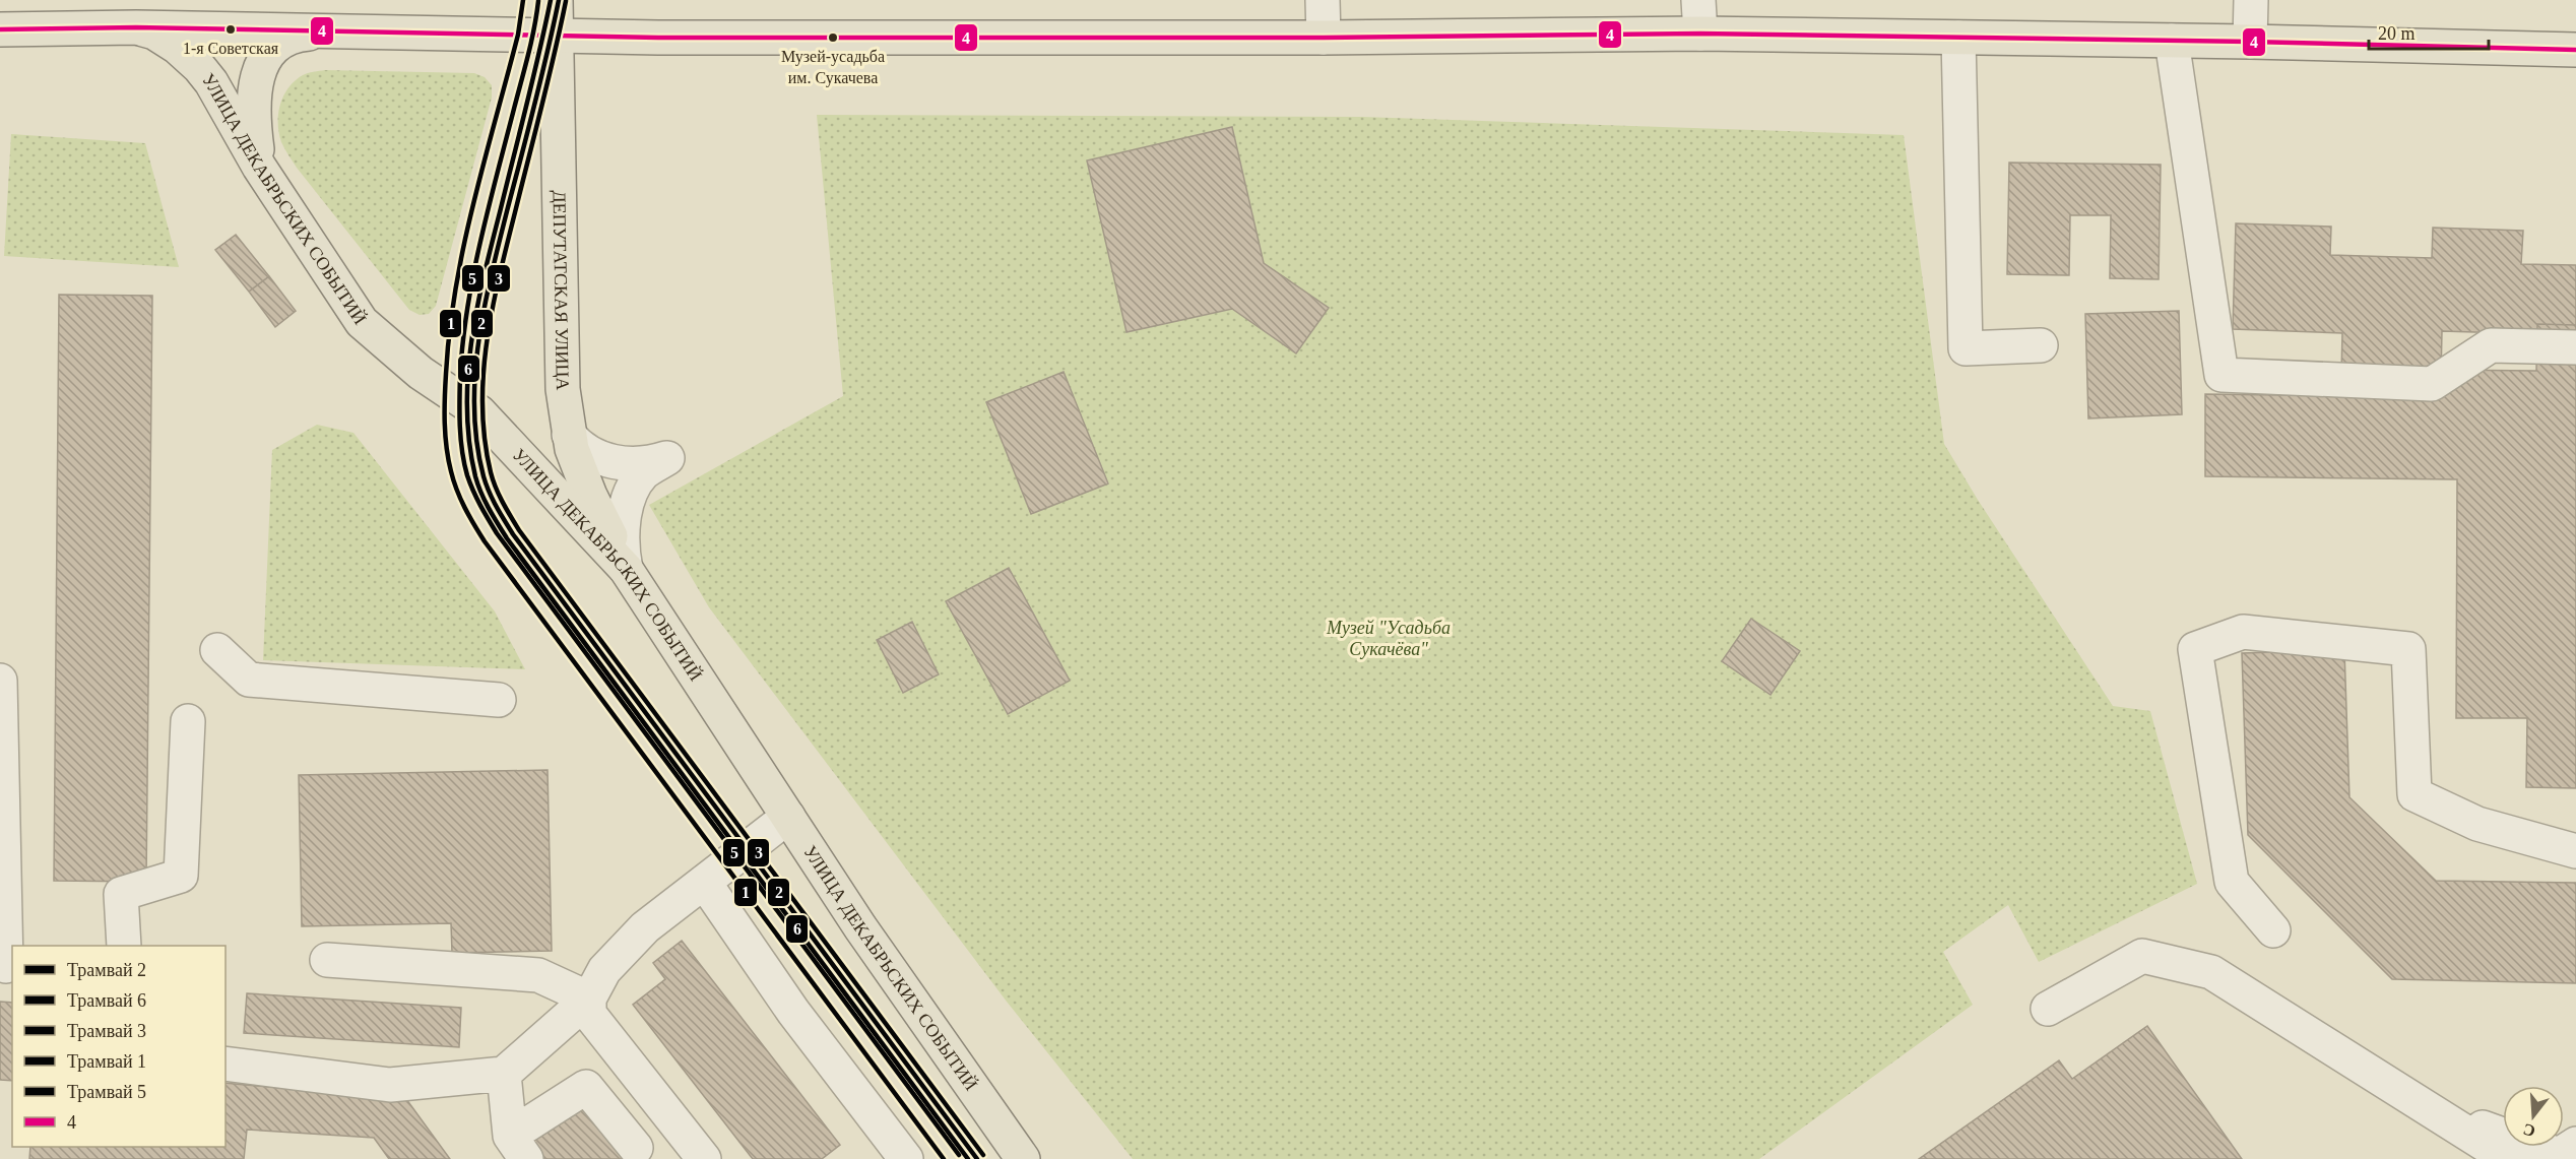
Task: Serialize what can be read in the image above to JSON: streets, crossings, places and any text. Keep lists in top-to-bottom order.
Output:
{
  "streets": {
    "main road": ["УЛИЦА ДЕКАБРЬСКИХ СОБЫТИЙ", "ДЕПУТАТСКАЯ УЛИЦА"]
  },
  "crossings": [
    ["УЛИЦА ДЕКАБРЬСКИХ СОБЫТИЙ", "ДЕПУТАТСКАЯ УЛИЦА"]
  ],
  "parks": ["Музей \"Усадьба Сукачёва\""],
  "places": ["1-я Советская", "Музей-усадьба им. Сукачева"],
  "lines": [
    "tram line 2",
    "tram line 6",
    "tram line 1",
    "tram line 3",
    "tram line 5",
    "transit line 4"
  ],
  "legend": [
    "Трамвай 2",
    "Трамвай 6",
    "Трамвай 3",
    "Трамвай 1",
    "Трамвай 5",
    "4"
  ],
  "scale_bar": "20 m",
  "north": "bottom"
}
